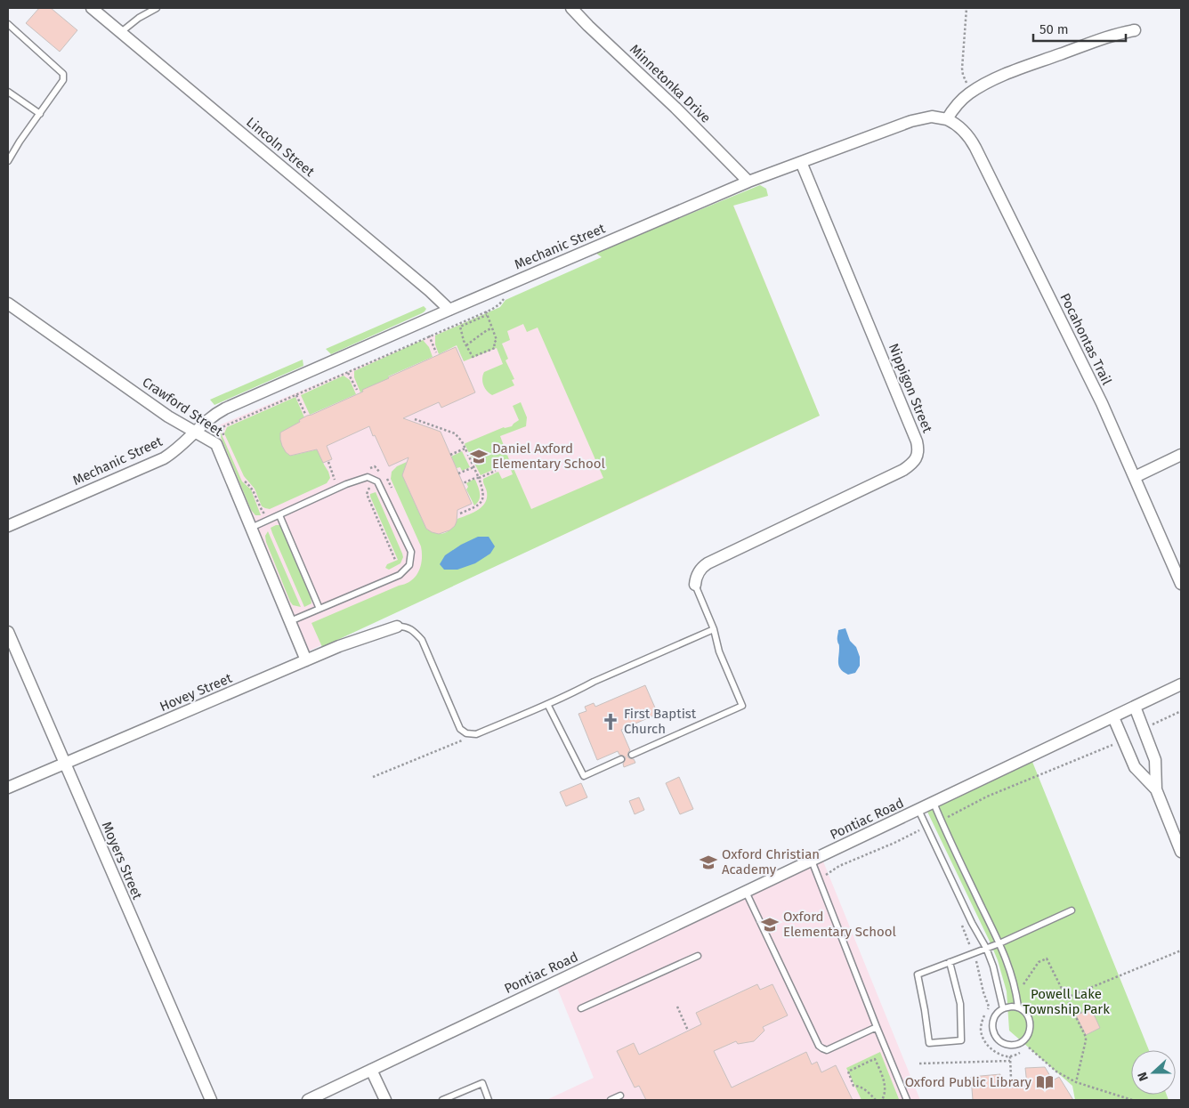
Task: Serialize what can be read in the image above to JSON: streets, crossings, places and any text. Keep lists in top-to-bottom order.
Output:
{
  "streets": {
    "street": [
      "Minnetonka Drive",
      "Lincoln Street",
      "Mechanic Street",
      "Pocahontas Trail",
      "Nippigon Street",
      "Crawford Street",
      "Hovey Street",
      "Pontiac Road",
      "Moyers Street"
    ]
  },
  "crossings": [
    ["Minnetonka Drive", "Mechanic Street"],
    ["Lincoln Street", "Mechanic Street"],
    ["Mechanic Street", "Pocahontas Trail"],
    ["Mechanic Street", "Nippigon Street"],
    ["Mechanic Street", "Crawford Street"],
    ["Crawford Street", "Hovey Street"],
    ["Hovey Street", "Moyers Street"]
  ],
  "parks": ["Powell Lake Township Park"],
  "places": {
    "school or university": ["Daniel Axford Elementary School", "Oxford Christian Academy", "Oxford Elementary School"],
    "church": ["First Baptist Church"],
    "library": ["Oxford Public Library"]
  },
  "scale_bar": "50 m",
  "north": "left"
}
